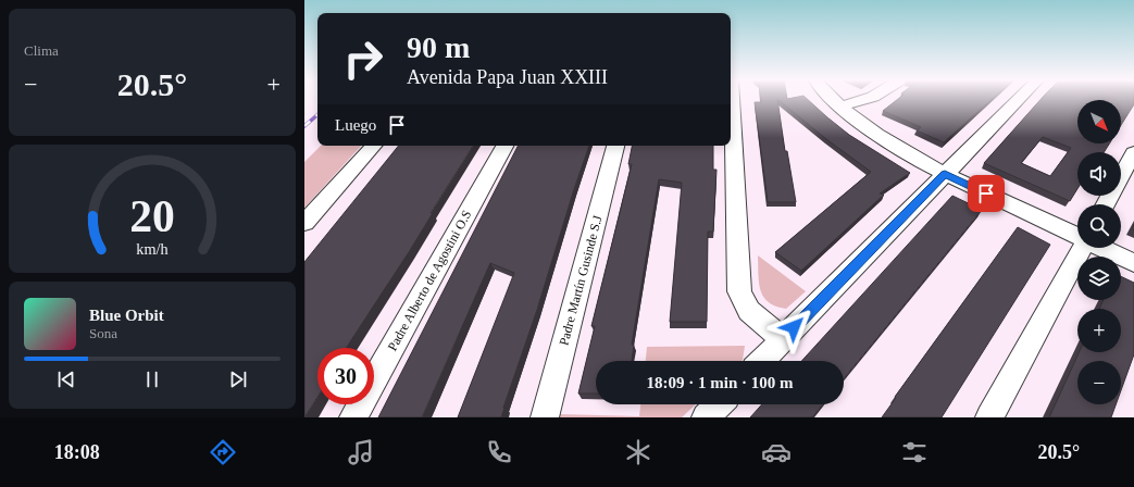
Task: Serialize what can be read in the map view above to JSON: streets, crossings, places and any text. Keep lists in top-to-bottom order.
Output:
{
  "streets": {
    "street": ["Padre Alberto de Agostini O.S", "Padre Martín Gusinde S.J"]
  },
  "north": "bottom right",
  "page": {
    "tile": "Clima",
    "turn": ["90 m", "Avenida Papa Juan XXIII"],
    "heat": ["−", "20.5°", "+"],
    "map_buttons": ["+", "−"],
    "then": "Luego",
    "song": ["Blue Orbit", "Sona"],
    "limit": "30",
    "trip": "18:09 · 1 min · 100 m",
    "tabs": ["18:08", "20.5°"],
    "gauge": ["20", "km/h"]
  }
}
